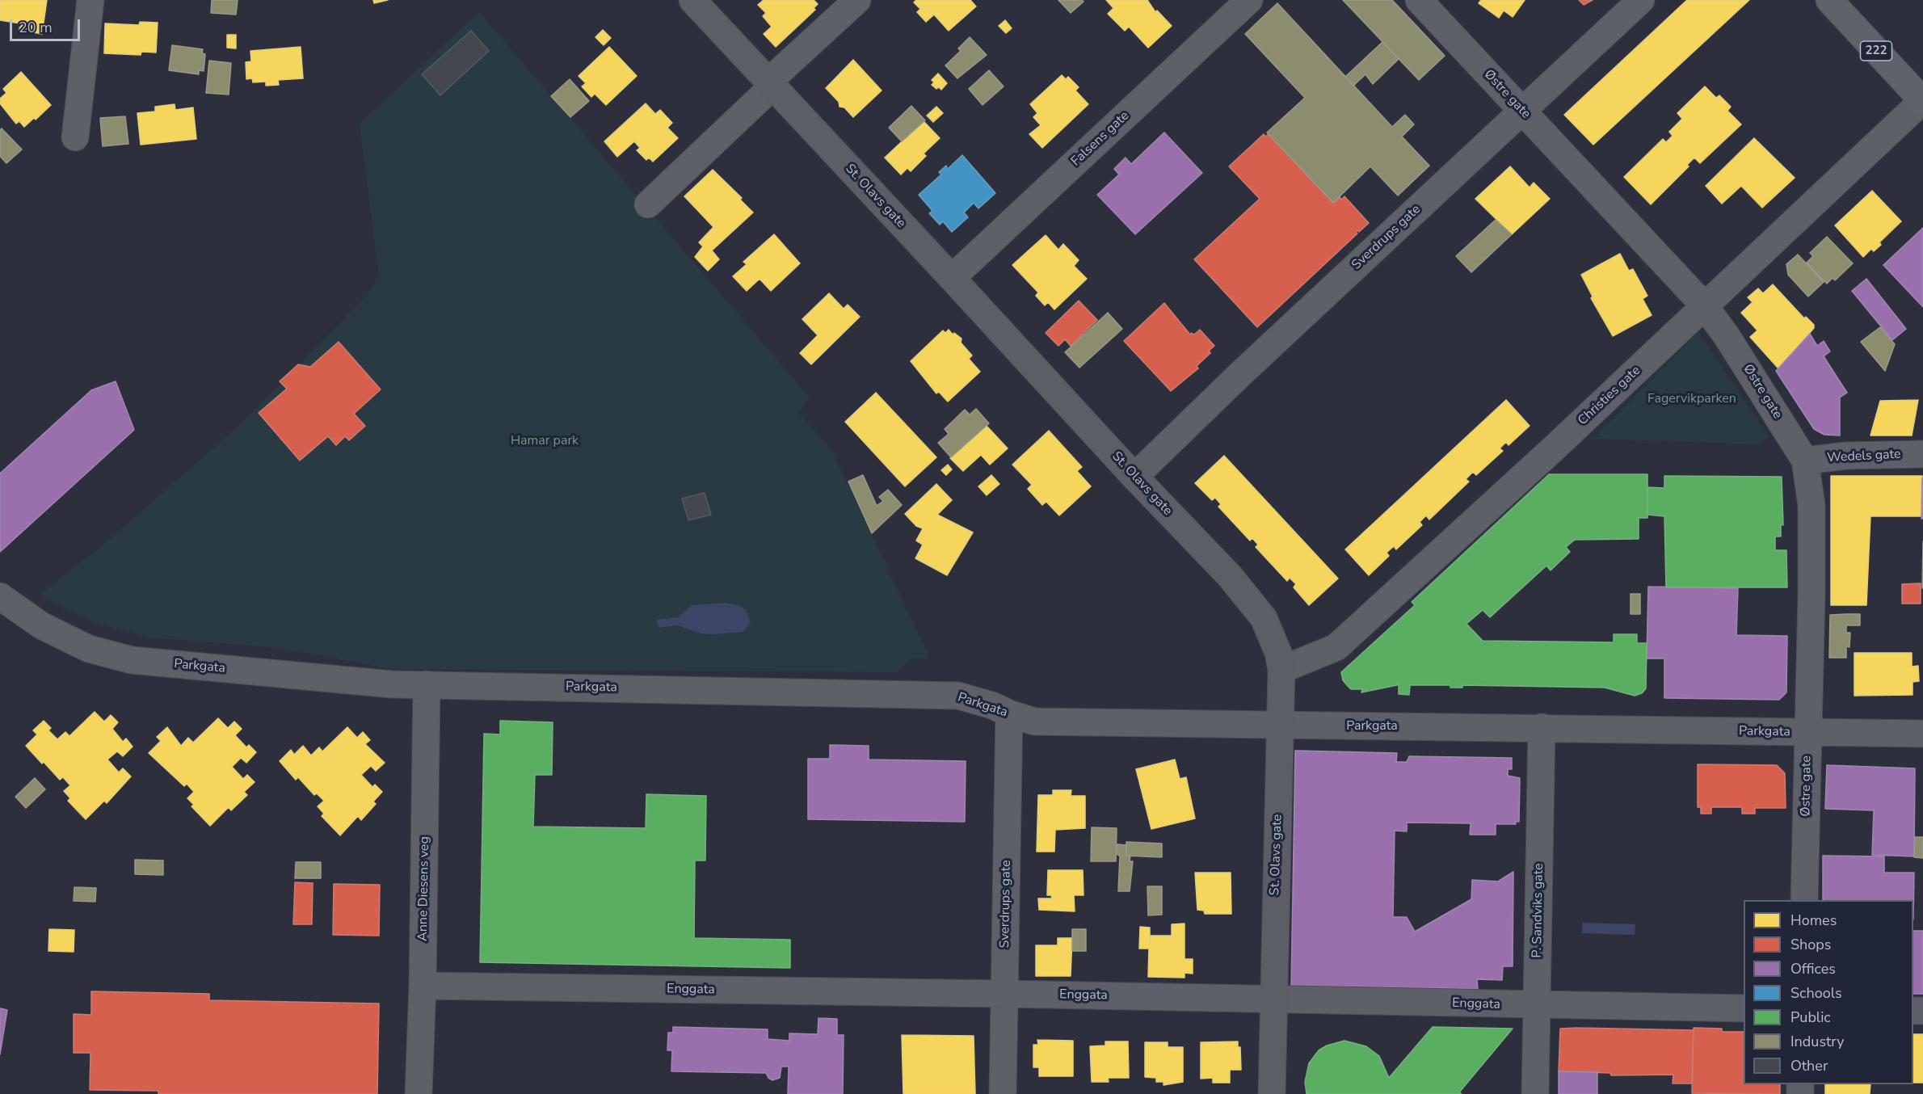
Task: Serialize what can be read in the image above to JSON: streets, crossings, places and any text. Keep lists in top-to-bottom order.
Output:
{
  "streets": {
    "main road": ["222", "St. Olavs gate"],
    "street": [
      "Østre gate",
      "Falsens gate",
      "Sverdrups gate",
      "Christies gate",
      "Wedels gate",
      "Parkgata",
      "Anne Diesens veg",
      "P. Sandviks gate",
      "Enggata"
    ]
  },
  "crossings": [
    ["222", "Christies gate"],
    ["Østre gate", "Sverdrups gate"],
    ["Østre gate", "Christies gate"],
    ["Østre gate", "Wedels gate"],
    ["Østre gate", "Parkgata"],
    ["Falsens gate", "St. Olavs gate"],
    ["St. Olavs gate", "Sverdrups gate"],
    ["St. Olavs gate", "Christies gate"],
    ["St. Olavs gate", "Parkgata"],
    ["St. Olavs gate", "Enggata"],
    ["Sverdrups gate", "Parkgata"],
    ["Sverdrups gate", "Enggata"],
    ["Parkgata", "Anne Diesens veg"],
    ["Parkgata", "P. Sandviks gate"],
    ["Anne Diesens veg", "Enggata"],
    ["P. Sandviks gate", "Enggata"]
  ],
  "parks": ["Fagervikparken", "Hamar park"],
  "legend": [
    "Homes",
    "Shops",
    "Offices",
    "Schools",
    "Public",
    "Industry",
    "Other"
  ],
  "scale_bar": "20 m"
}
